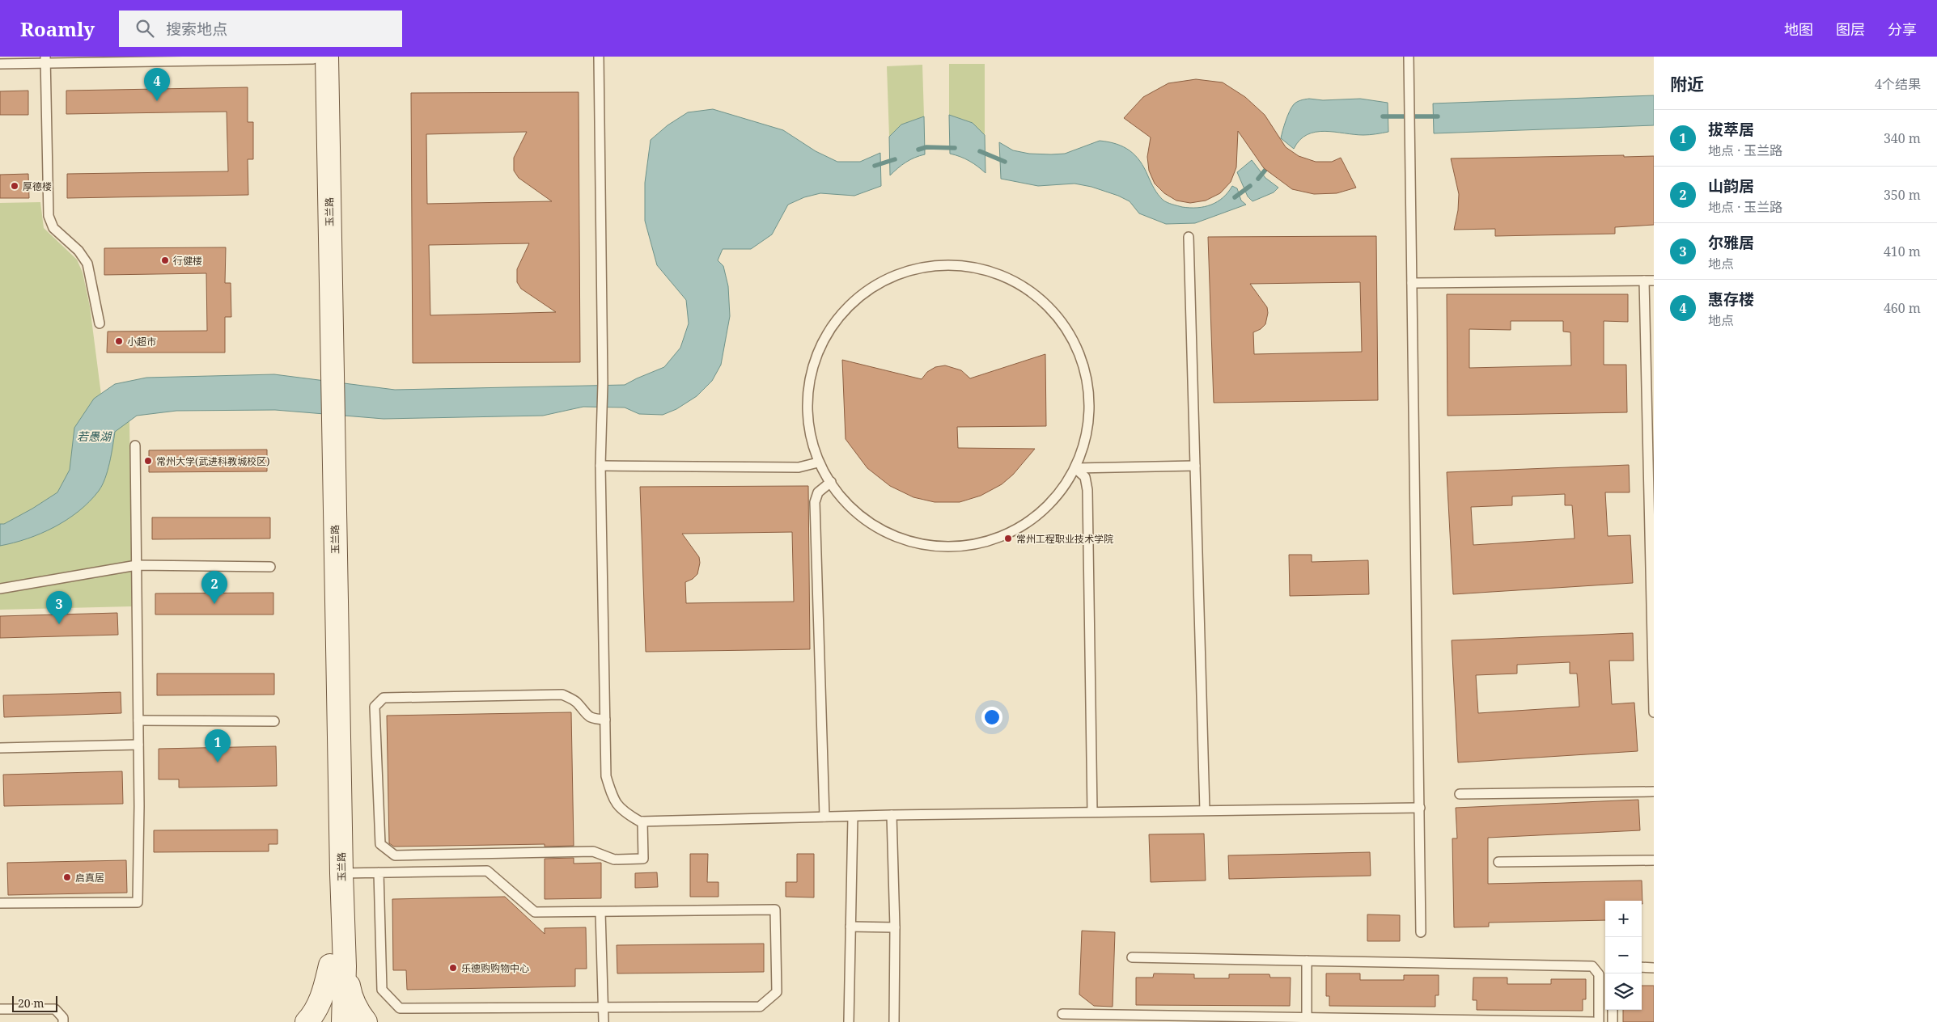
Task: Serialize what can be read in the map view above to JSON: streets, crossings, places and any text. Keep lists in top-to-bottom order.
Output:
{
  "streets": {
    "street": ["玉兰路"]
  },
  "water": ["若愚湖"],
  "places": [
    "厚德楼",
    "行健楼",
    "小超市",
    "常州大学(武进科教城校区)",
    "常州工程职业技术学院",
    "启真居",
    "乐德购购物中心"
  ],
  "scale_bar": "20 m",
  "page": {
    "header": "Roamly",
    "search": "搜索地点",
    "nav": ["地图", "图层", "分享"],
    "heading": ["附近", "4个结果"],
    "pins": [
      "4",
      "2",
      "3",
      "1"
    ],
    "list": [
      {
        "mark": "1",
        "name": "拔萃居",
        "note": "地点 · 玉兰路",
        "value": "340 m"
      },
      {
        "mark": "2",
        "name": "山韵居",
        "note": "地点 · 玉兰路",
        "value": "350 m"
      },
      {
        "mark": "3",
        "name": "尔雅居",
        "note": "地点",
        "value": "410 m"
      },
      {
        "mark": "4",
        "name": "惠存楼",
        "note": "地点",
        "value": "460 m"
      }
    ],
    "map_buttons": ["+", "−"],
    "scale": "20 m"
  }
}
